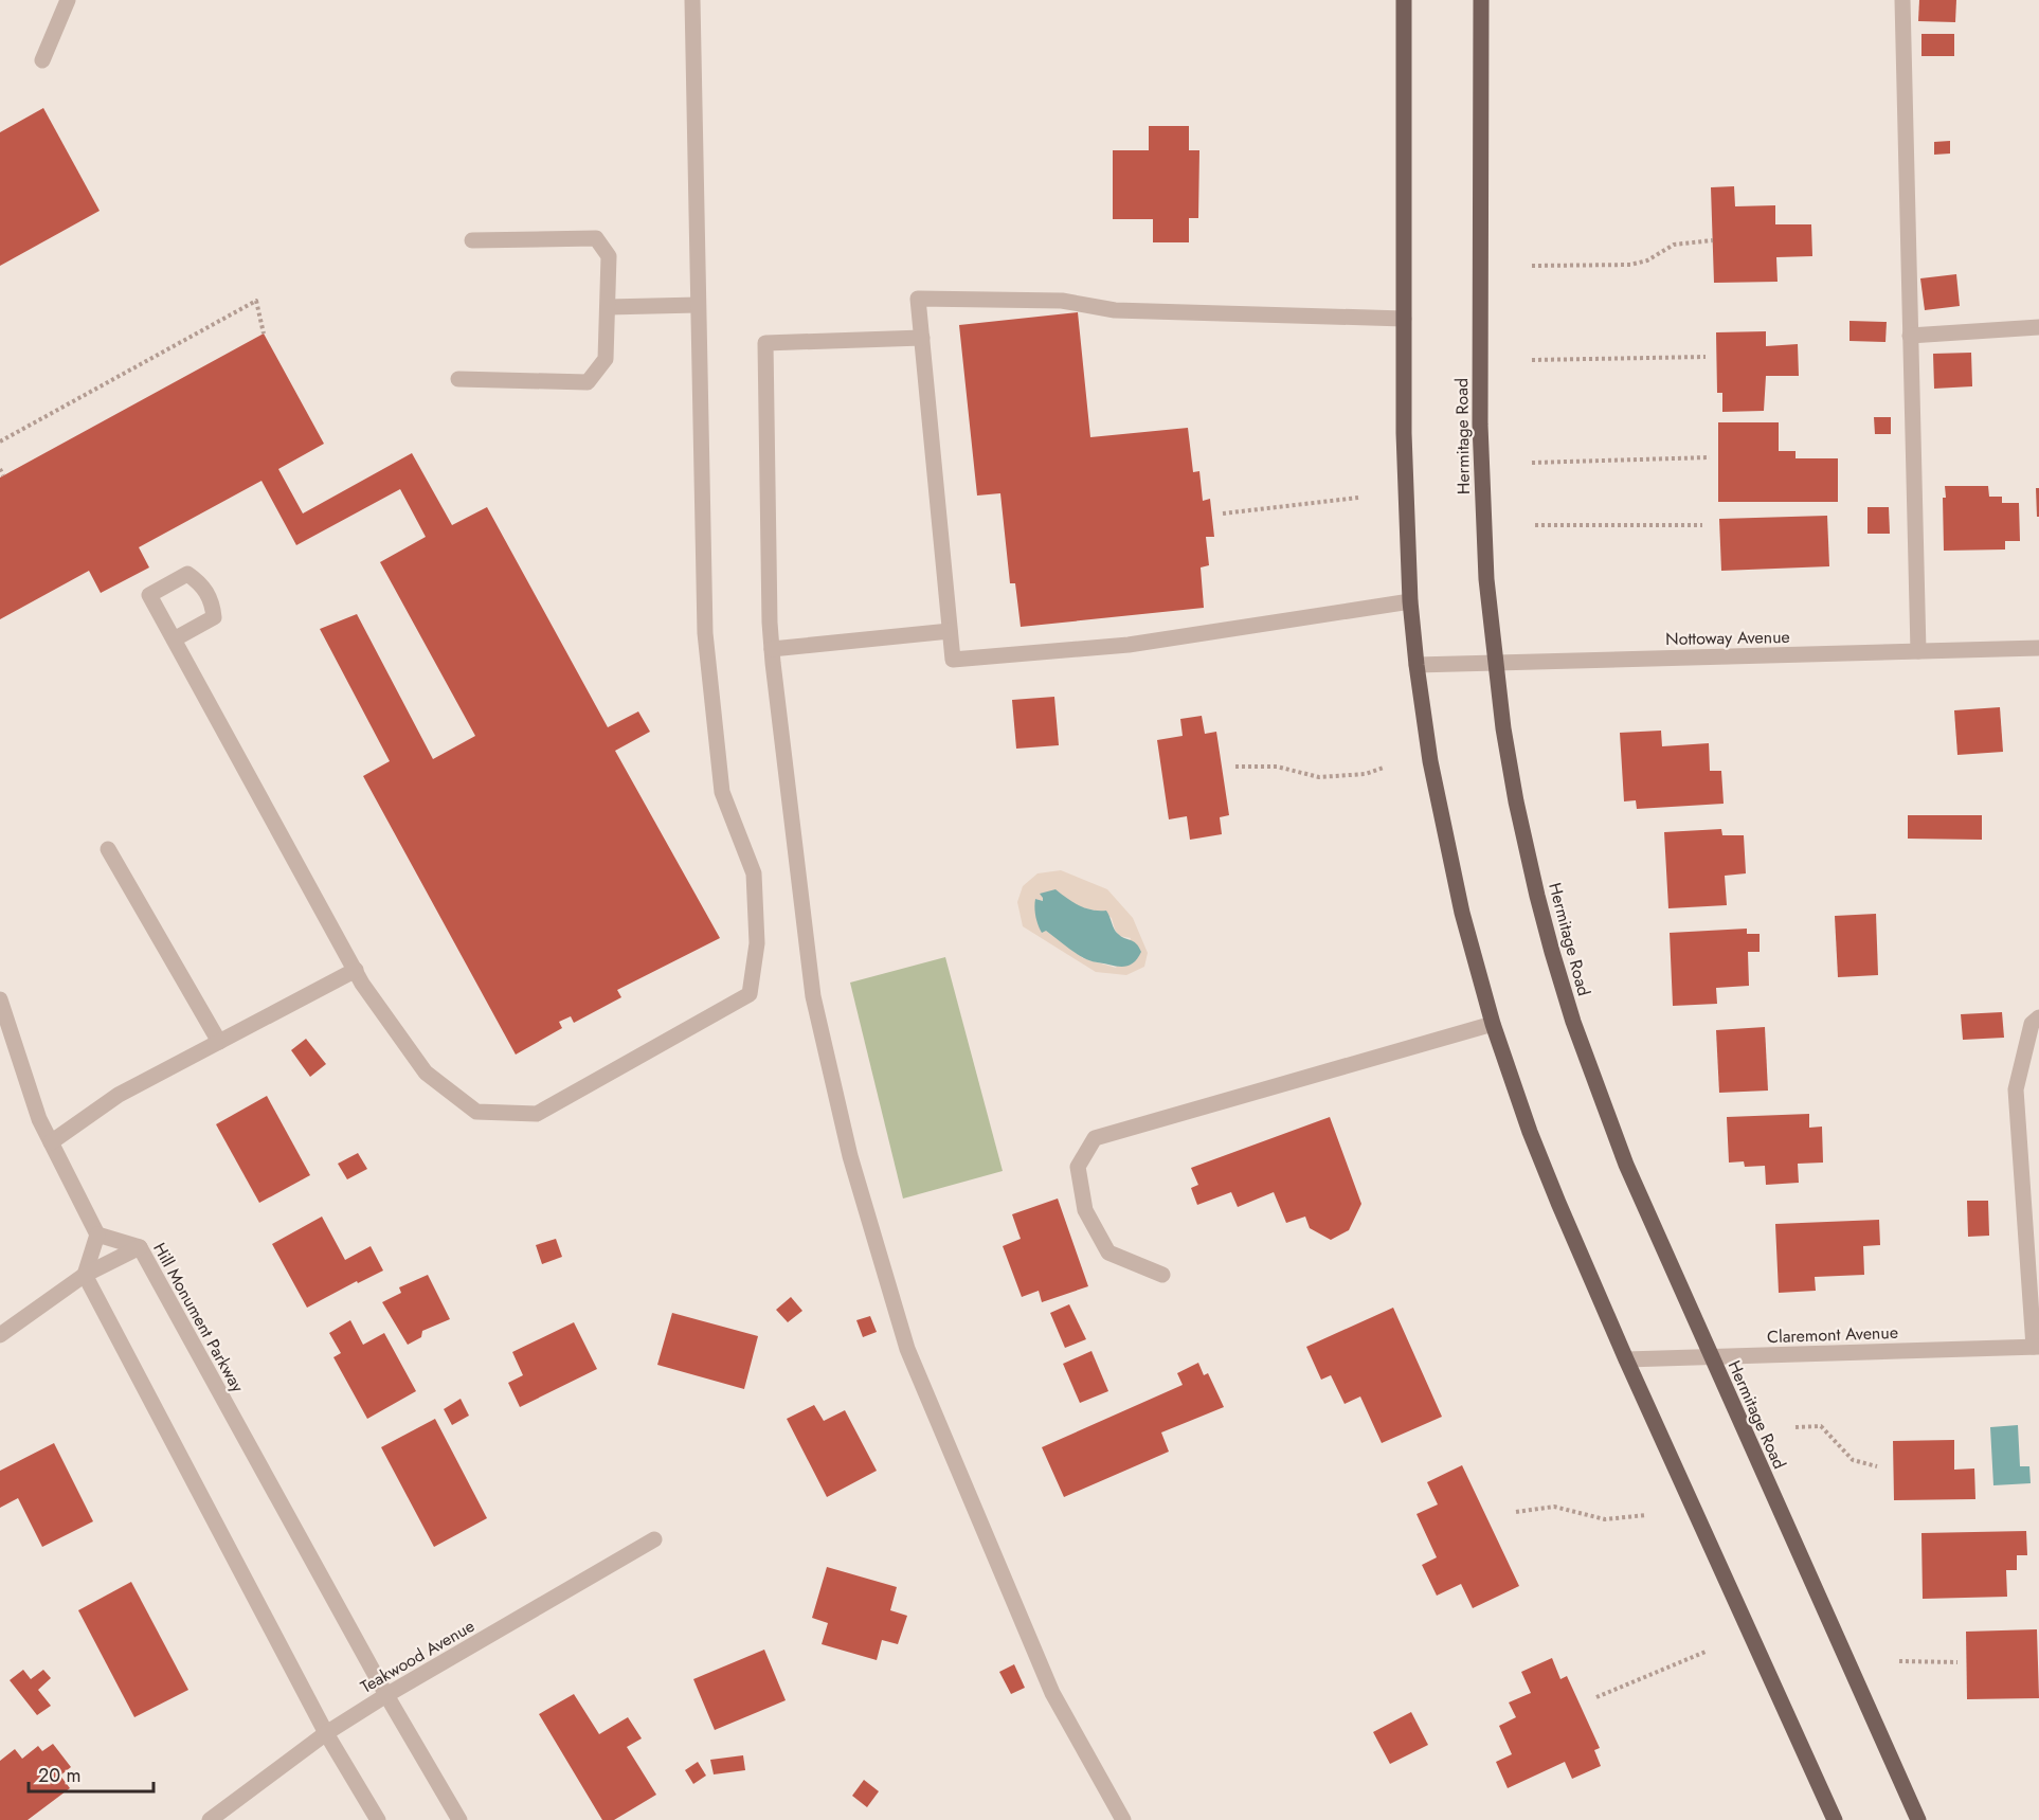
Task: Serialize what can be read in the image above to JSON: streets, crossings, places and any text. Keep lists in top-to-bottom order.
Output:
{
  "streets": {
    "main road": ["Hermitage Road"],
    "street": [
      "Nottoway Avenue",
      "Hill Monument Parkway",
      "Claremont Avenue",
      "Teakwood Avenue"
    ]
  },
  "crossings": [
    ["Hermitage Road", "Nottoway Avenue"],
    ["Hermitage Road", "Claremont Avenue"],
    ["Hill Monument Parkway", "Teakwood Avenue"]
  ],
  "scale_bar": "20 m"
}
